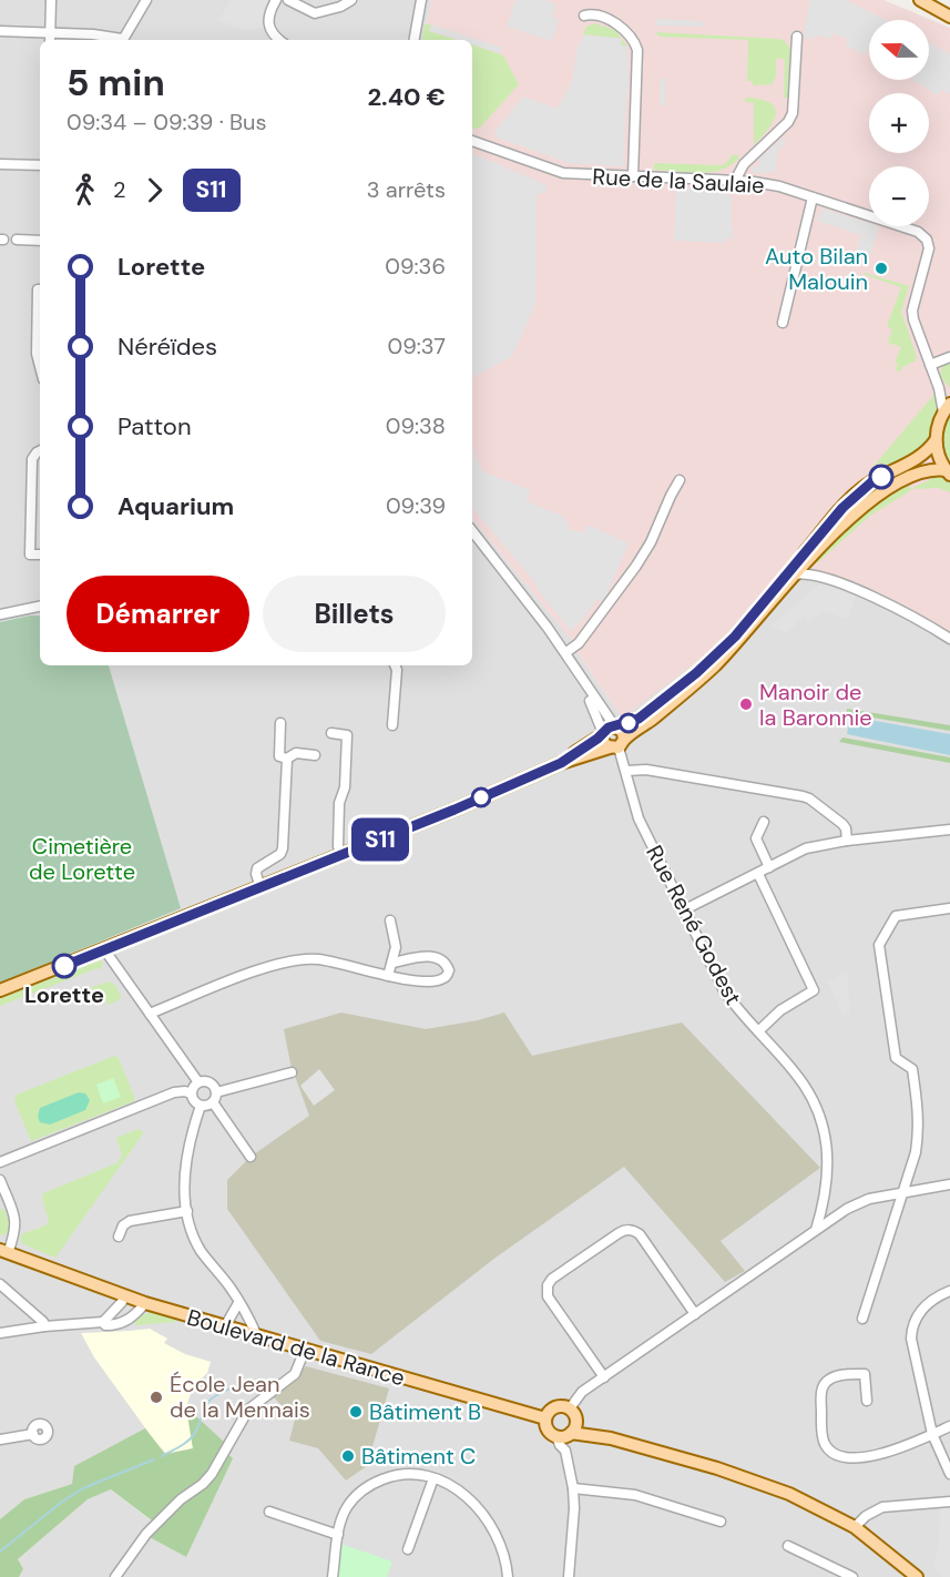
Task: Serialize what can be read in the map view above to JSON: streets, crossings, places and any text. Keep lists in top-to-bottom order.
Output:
{
  "streets": {
    "main road": ["Boulevard de la Rance"],
    "street": ["Rue de la Saulaie", "Rue René Godest"]
  },
  "parks": ["Cimetière de Lorette"],
  "places": [
    "Auto Bilan Malouin",
    "Manoir de la Baronnie",
    "Lorette",
    "École Jean de la Mennais",
    "Bâtiment B",
    "Bâtiment C"
  ],
  "lines": ["bus line S11"],
  "north": "left",
  "page": {
    "on_map": "S11",
    "map_buttons": ["+", "−"],
    "heading": ["5 min", "09:34 – 09:39 · Bus", "2.40 €"],
    "legs": ["2", "S11", "3 arrêts"],
    "list": [
      {
        "name": "Lorette",
        "value": "09:36"
      },
      {
        "name": "Néréïdes",
        "value": "09:37"
      },
      {
        "name": "Patton",
        "value": "09:38"
      },
      {
        "name": "Aquarium",
        "value": "09:39"
      }
    ],
    "buttons": ["Démarrer", "Billets"]
  }
}
